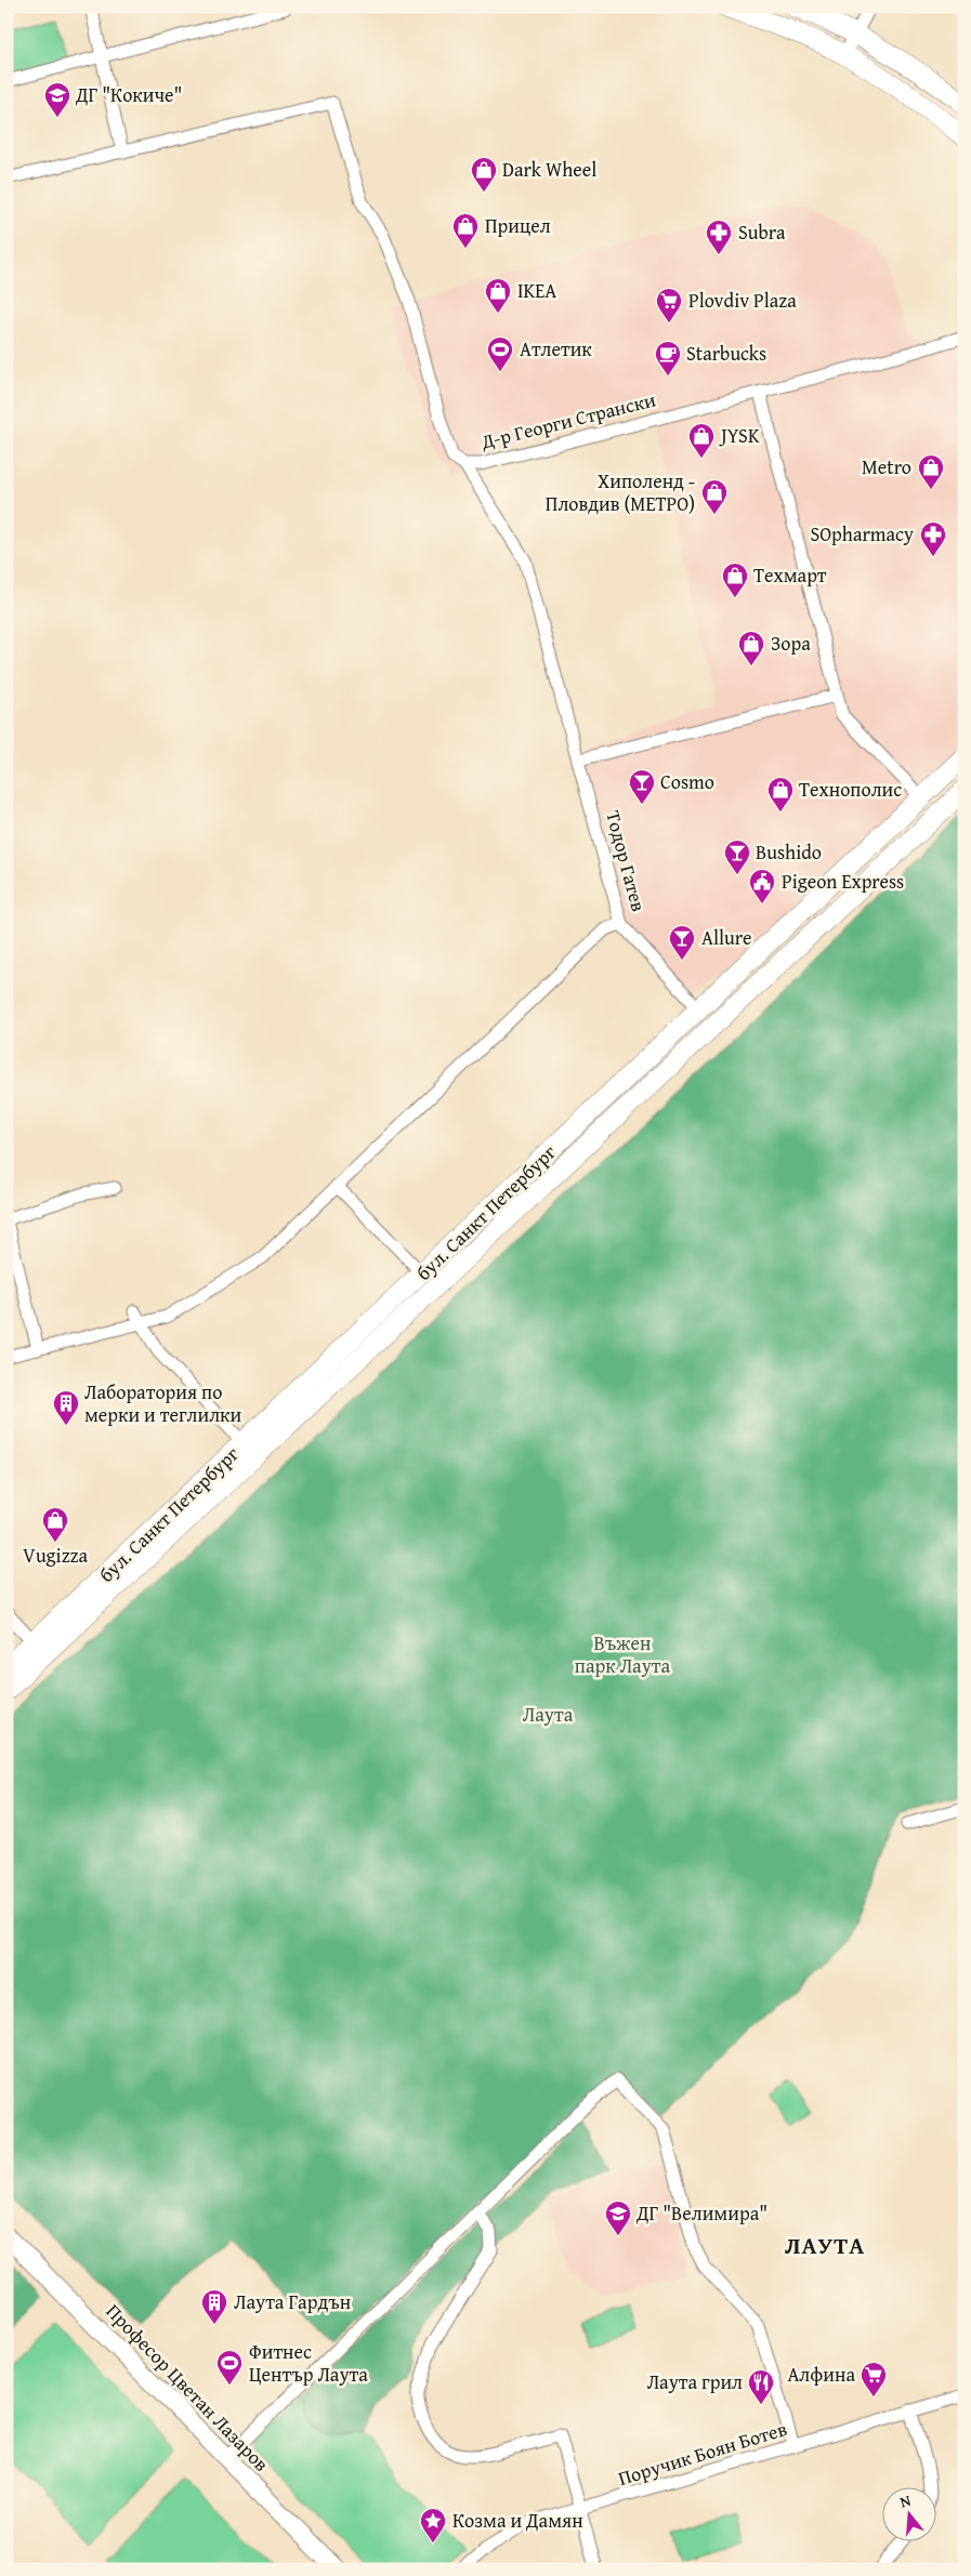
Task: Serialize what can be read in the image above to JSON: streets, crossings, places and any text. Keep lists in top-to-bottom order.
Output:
{
  "streets": {
    "main road": ["бул. Санкт Петербург"],
    "street": [
      "Д-р Георги Странски",
      "Тодор Гатев",
      "Професор Цветан Лазаров",
      "Поручик Боян Ботев"
    ]
  },
  "crossings": [
    ["Д-р Георги Странски", "Тодор Гатев"],
    ["Тодор Гатев", "бул. Санкт Петербург"]
  ],
  "districts": ["ЛАУТА"],
  "parks": ["Въжен парк Лаута", "Лаута"],
  "places": {
    "school or university": ["ДГ \"Кокиче\"", "ДГ \"Велимира\""],
    "shop": [
      "Dark Wheel",
      "Прицел",
      "IKEA",
      "JYSK",
      "Metro",
      "Хиполенд - Пловдив (МЕТРО)",
      "Техмарт",
      "Зора",
      "Технополис",
      "Vugizza"
    ],
    "pharmacy": ["Subra", "SOpharmacy"],
    "supermarket": ["Plovdiv Plaza", "Алфина"],
    "sports": ["Атлетик", "Фитнес Център Лаута"],
    "cafe": ["Starbucks"],
    "bar": ["Cosmo", "Bushido", "Allure"],
    "public building": ["Pigeon Express"],
    "building": ["Лаборатория по мерки и теглилки", "Лаута Гардън"],
    "restaurant": ["Лаута грил"],
    "place": ["Козма и Дамян"]
  },
  "north": "top"
}
